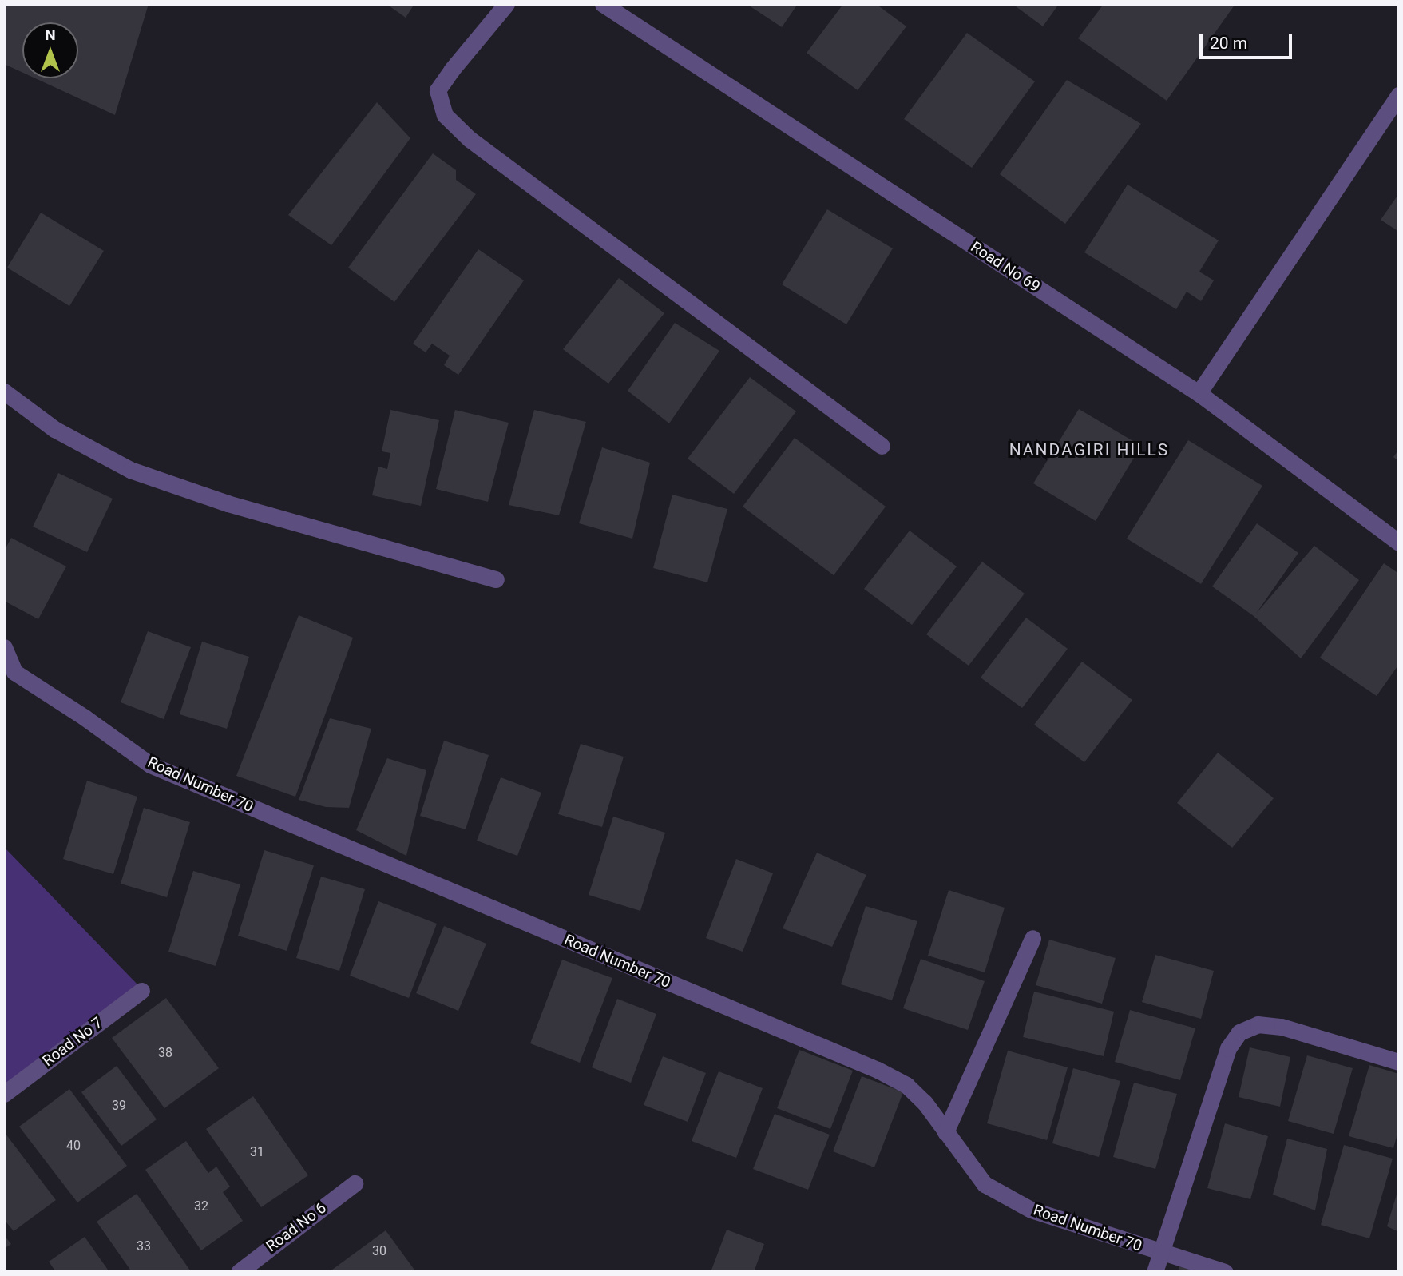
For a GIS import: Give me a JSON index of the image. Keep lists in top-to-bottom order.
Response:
{
  "streets": {
    "street": [
      "Road No 69",
      "Road Number 70",
      "Road No 7",
      "Road No 6"
    ]
  },
  "districts": ["NANDAGIRI HILLS"],
  "house_numbers": [
    "38",
    "39",
    "40",
    "31",
    "32",
    "33",
    "30"
  ],
  "scale_bar": "20 m",
  "north": "top"
}
